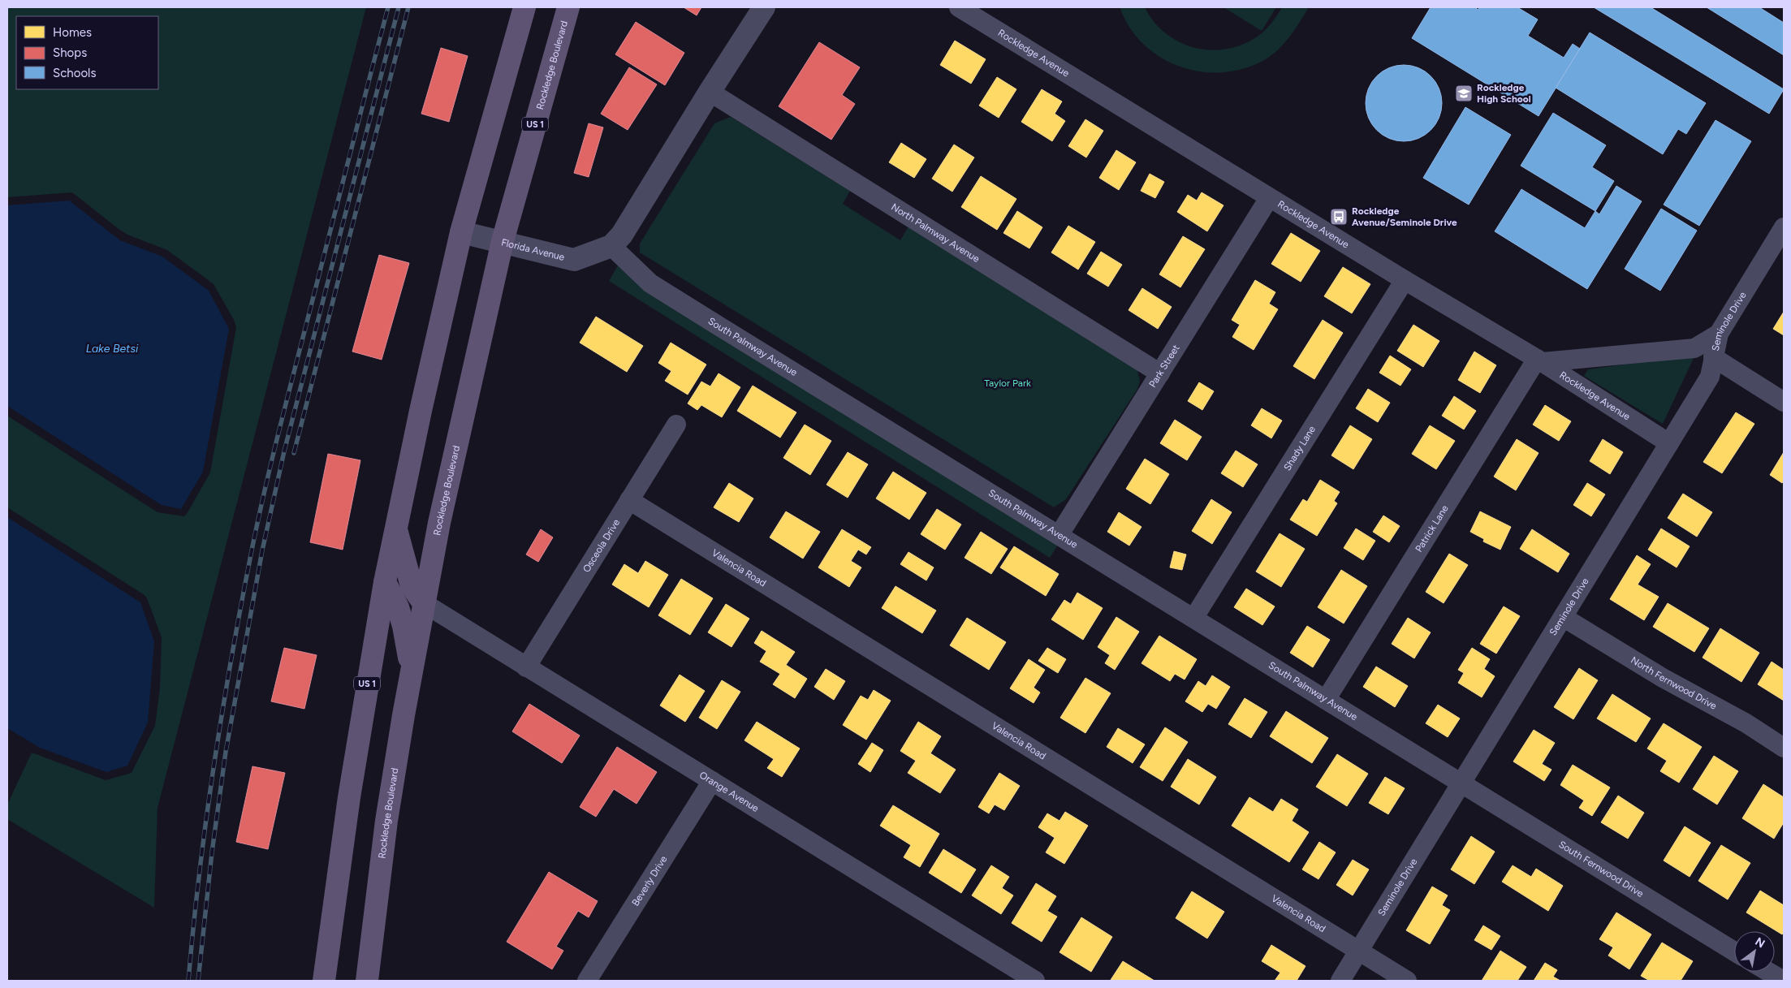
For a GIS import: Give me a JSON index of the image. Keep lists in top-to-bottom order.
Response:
{
  "streets": {
    "main road": ["Rockledge Boulevard", "US 1"],
    "street": [
      "Rockledge Avenue",
      "North Palmway Avenue",
      "Florida Avenue",
      "Seminole Drive",
      "South Palmway Avenue",
      "Park Street",
      "Shady Lane",
      "Patrick Lane",
      "Osceola Drive",
      "Valencia Road",
      "North Fernwood Drive",
      "Orange Avenue",
      "South Fernwood Drive",
      "Beverly Drive"
    ]
  },
  "crossings": [
    ["Rockledge Avenue", "Seminole Drive"],
    ["Rockledge Avenue", "Park Street"],
    ["Rockledge Avenue", "Shady Lane"],
    ["Rockledge Avenue", "Patrick Lane"],
    ["Rockledge Boulevard", "Florida Avenue"],
    ["Rockledge Boulevard", "Orange Avenue"],
    ["US 1", "Florida Avenue"],
    ["North Palmway Avenue", "Park Street"],
    ["Florida Avenue", "South Palmway Avenue"],
    ["Seminole Drive", "South Palmway Avenue"],
    ["Seminole Drive", "Valencia Road"],
    ["Seminole Drive", "North Fernwood Drive"],
    ["Seminole Drive", "South Fernwood Drive"],
    ["South Palmway Avenue", "Park Street"],
    ["South Palmway Avenue", "Shady Lane"],
    ["South Palmway Avenue", "Patrick Lane"],
    ["South Palmway Avenue", "South Fernwood Drive"],
    ["Osceola Drive", "Valencia Road"],
    ["Osceola Drive", "Orange Avenue"],
    ["Orange Avenue", "Beverly Drive"]
  ],
  "water": ["Lake Betsi"],
  "parks": ["Taylor Park"],
  "places": {
    "school or university": ["Rockledge High School"],
    "bus stop": ["Rockledge Avenue/Seminole Drive"]
  },
  "legend": ["Homes", "Shops", "Schools"],
  "north": "top right"
}
